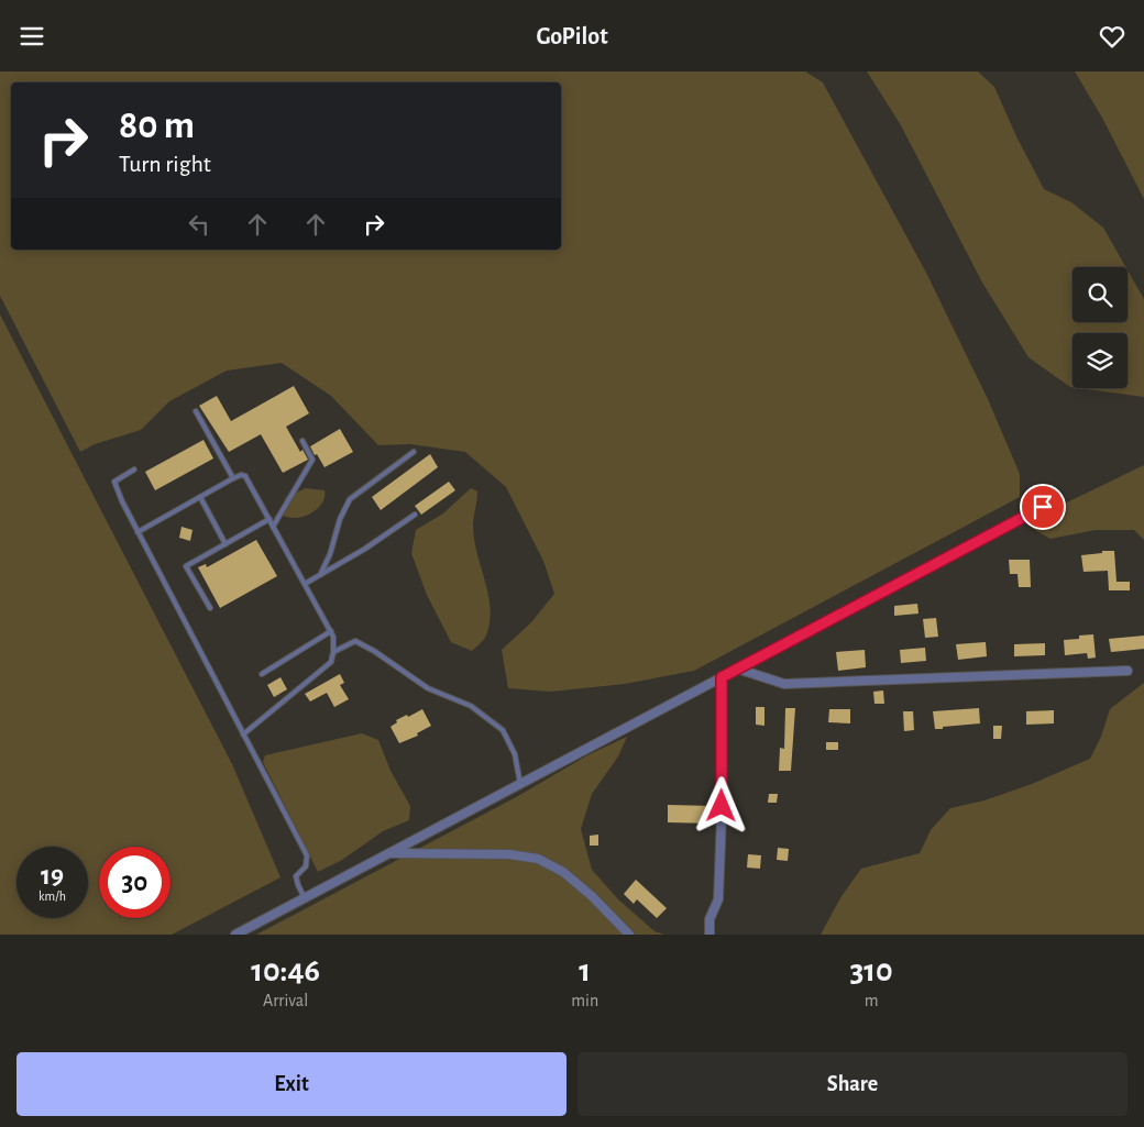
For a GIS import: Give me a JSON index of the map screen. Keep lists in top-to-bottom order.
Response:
{
  "page": {
    "header": "GoPilot",
    "turn": ["80 m", "Turn right"],
    "speed": "19 km/h",
    "limit": "30",
    "eta": [
      "10:46",
      "Arrival",
      "1",
      "min",
      "310",
      "m"
    ],
    "buttons": ["Exit", "Share"]
  }
}
